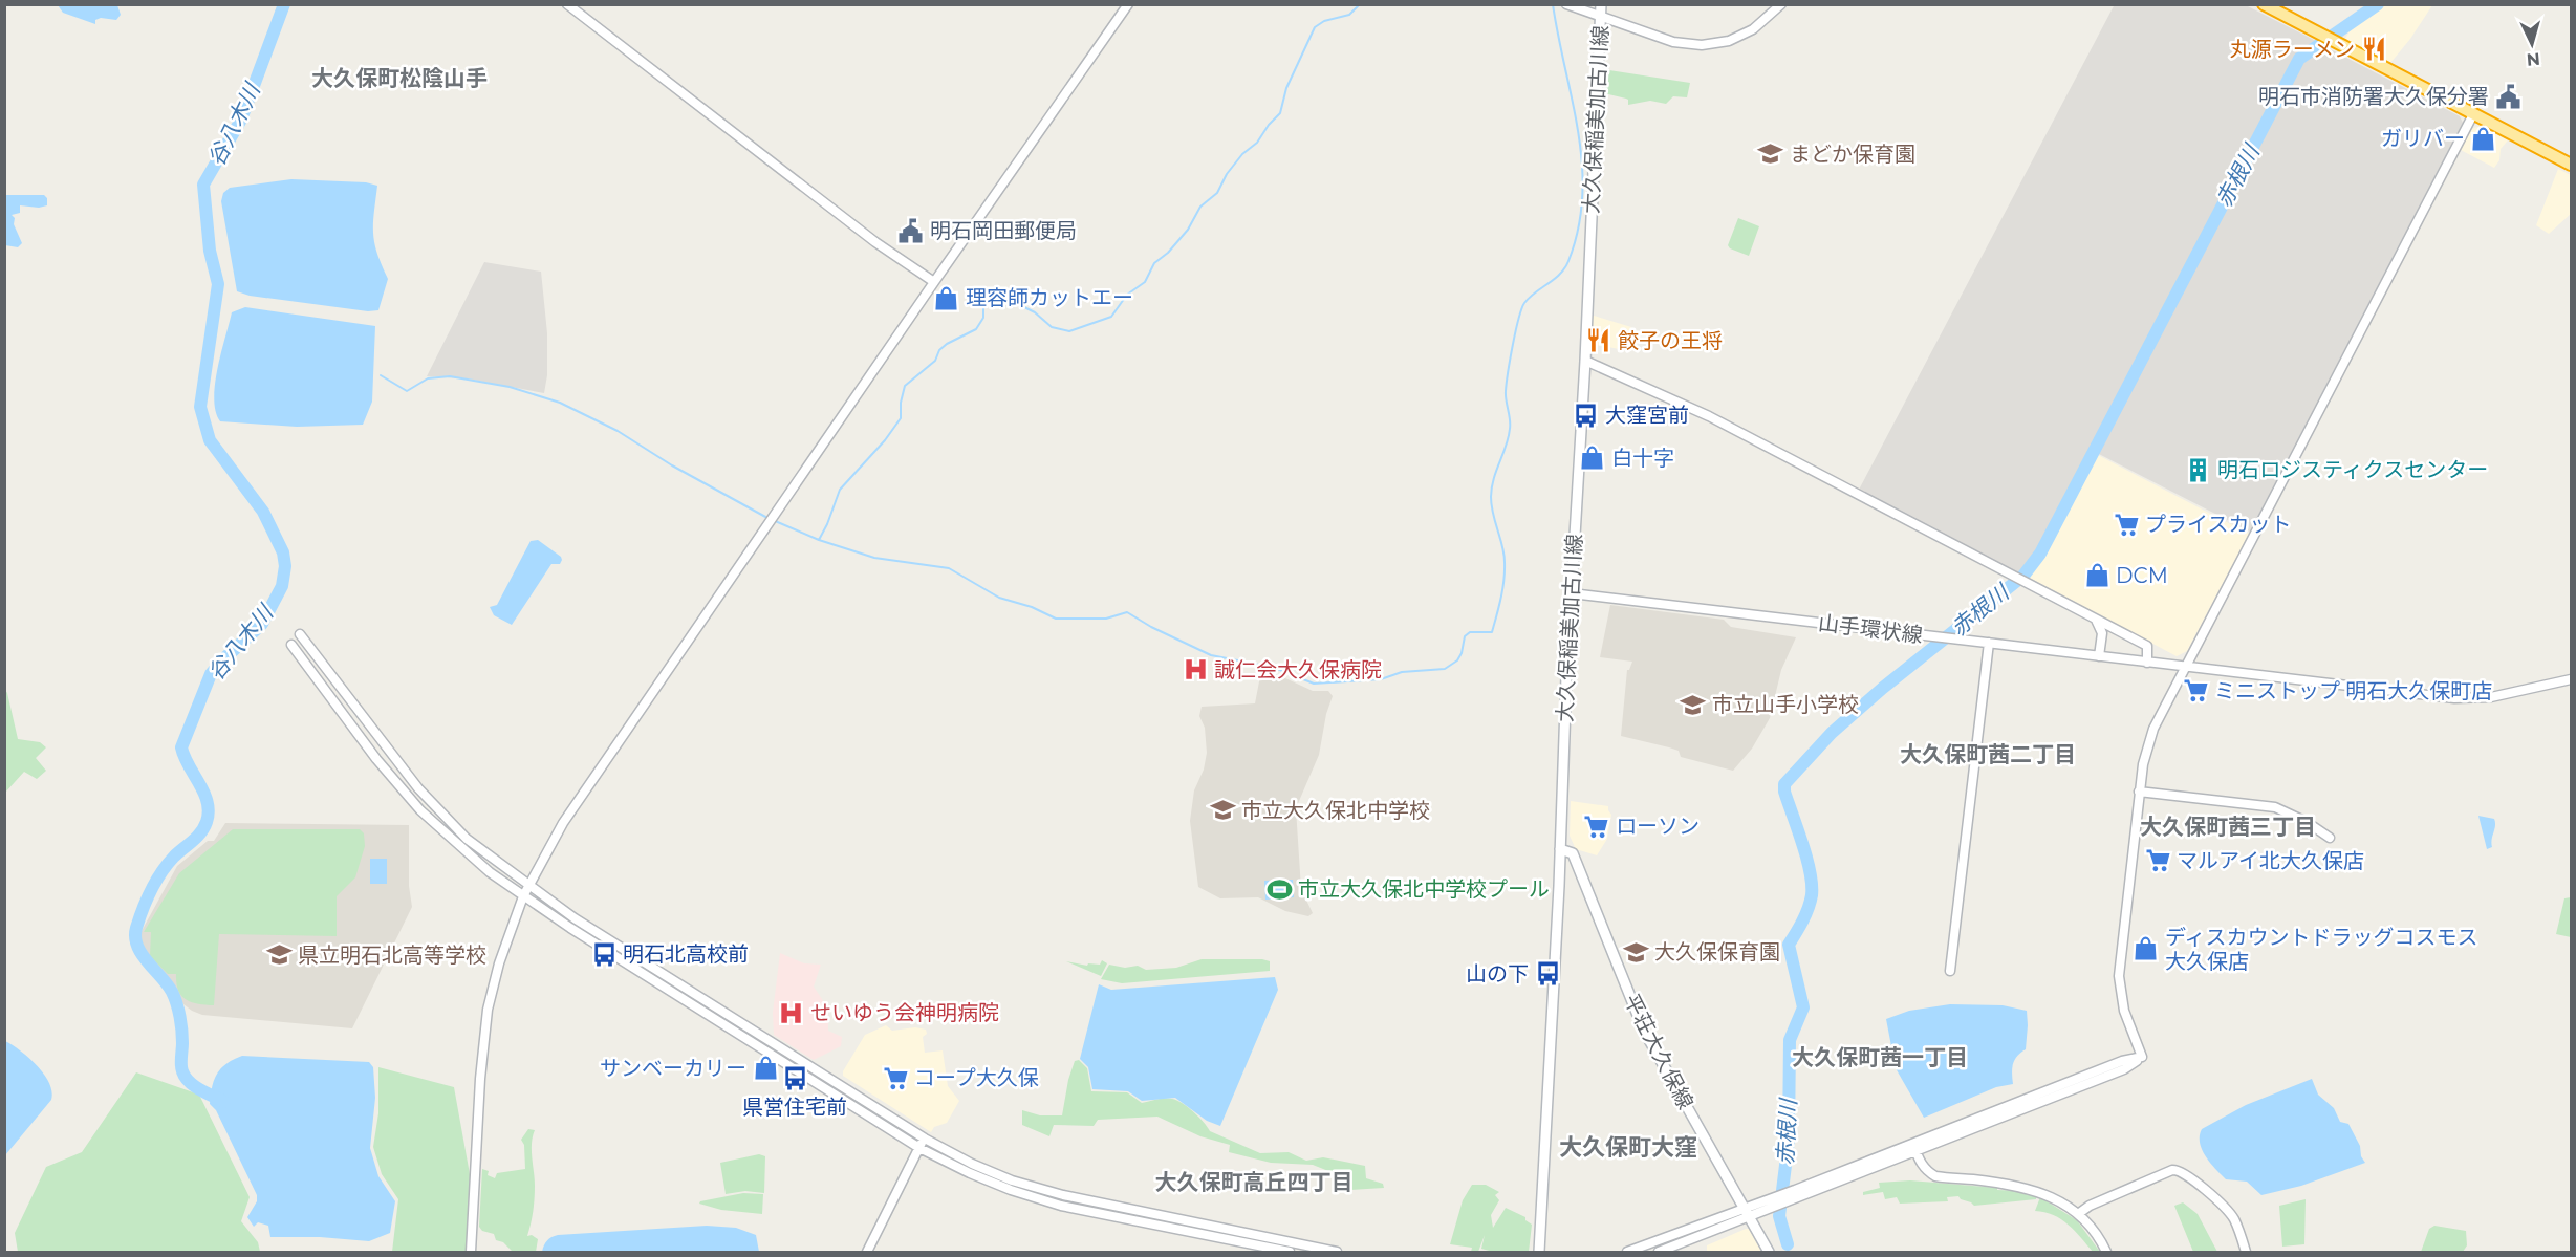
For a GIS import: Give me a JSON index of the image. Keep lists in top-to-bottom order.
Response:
{
  "streets": {
    "main road": ["大久保稲美加古川線", "平荘大久保線"],
    "street": ["山手環状線"]
  },
  "crossings": [
    ["大久保稲美加古川線", "山手環状線"],
    ["大久保稲美加古川線", "平荘大久保線"]
  ],
  "districts": [
    "大久保町松陰山手",
    "大久保町茜二丁目",
    "大久保町茜三丁目",
    "大久保町茜一丁目",
    "大久保町大窪",
    "大久保町高丘四丁目"
  ],
  "water": ["谷八木川", "赤根川"],
  "places": {
    "restaurant": ["丸源ラーメン", "餃子の王将"],
    "public building": ["明石市消防署大久保分署", "明石岡田郵便局"],
    "shop": [
      "ガリバー",
      "理容師カットエー",
      "白十字",
      "DCM",
      "ディスカウントドラッグコスモス 大久保店",
      "サンベーカリー"
    ],
    "school or university": [
      "まどか保育園",
      "市立山手小学校",
      "市立大久保北中学校",
      "大久保保育園",
      "県立明石北高等学校"
    ],
    "bus stop": [
      "大窪宮前",
      "明石北高校前",
      "山の下",
      "県営住宅前"
    ],
    "building": ["明石ロジスティクスセンター"],
    "supermarket": [
      "プライスカット",
      "ミニストップ 明石大久保町店",
      "ローソン",
      "マルアイ北大久保店",
      "コープ大久保"
    ],
    "hospital": ["誠仁会大久保病院", "せいゆう会神明病院"],
    "sports": ["市立大久保北中学校プール"]
  },
  "north": "bottom"
}
